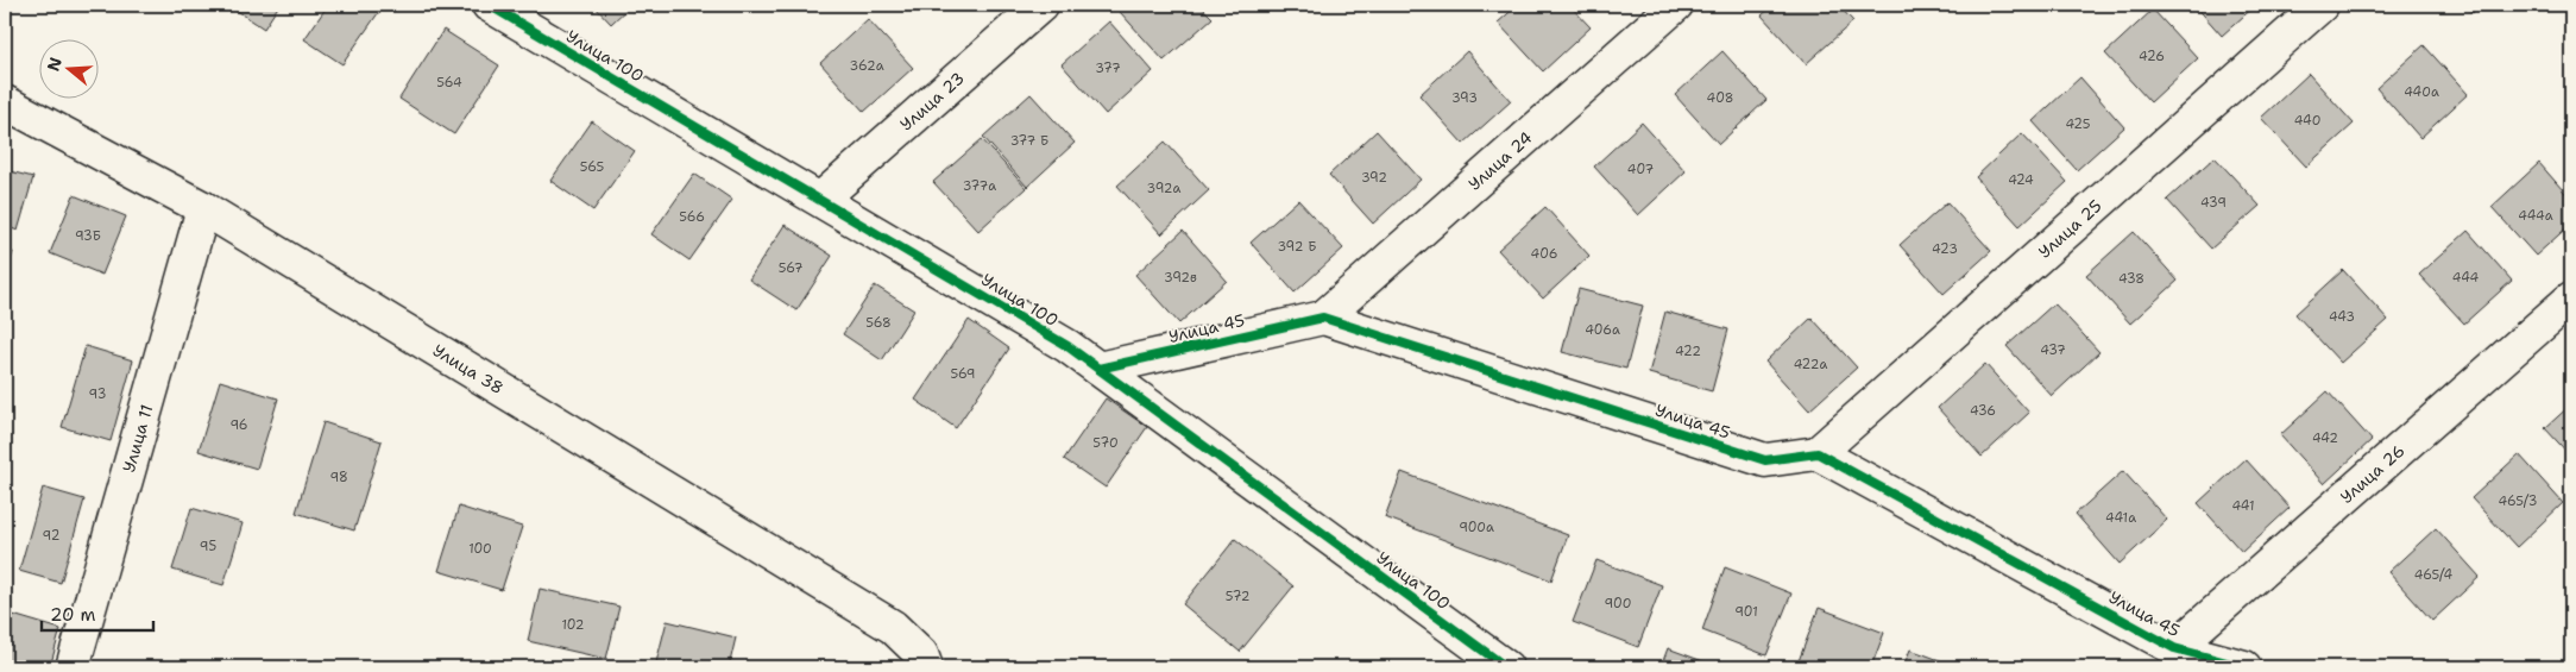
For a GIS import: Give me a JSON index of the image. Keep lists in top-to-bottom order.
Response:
{
  "streets": {
    "street": [
      "Улица 100",
      "Улица 23",
      "Улица 24",
      "Улица 25",
      "Улица 45",
      "Улица 38",
      "Улица 11",
      "Улица 26"
    ]
  },
  "crossings": [
    ["Улица 100", "Улица 23"],
    ["Улица 100", "Улица 45"],
    ["Улица 24", "Улица 45"],
    ["Улица 25", "Улица 45"],
    ["Улица 45", "Улица 26"],
    ["Улица 38", "Улица 11"]
  ],
  "house_numbers": [
    "426",
    "362а",
    "377",
    "564",
    "440а",
    "393",
    "408",
    "440",
    "425",
    "377 Б",
    "565",
    "407",
    "392",
    "424",
    "377а",
    "392а",
    "439",
    "444а",
    "566",
    "93Б",
    "392 Б",
    "423",
    "406",
    "567",
    "392в",
    "444",
    "438",
    "443",
    "568",
    "406а",
    "437",
    "422",
    "422а",
    "569",
    "93",
    "436",
    "96",
    "442",
    "570",
    "98",
    "465/3",
    "441",
    "441а",
    "900а",
    "92",
    "95",
    "100",
    "465/4",
    "572",
    "900",
    "901",
    "102"
  ],
  "scale_bar": "20 m",
  "north": "left"
}
